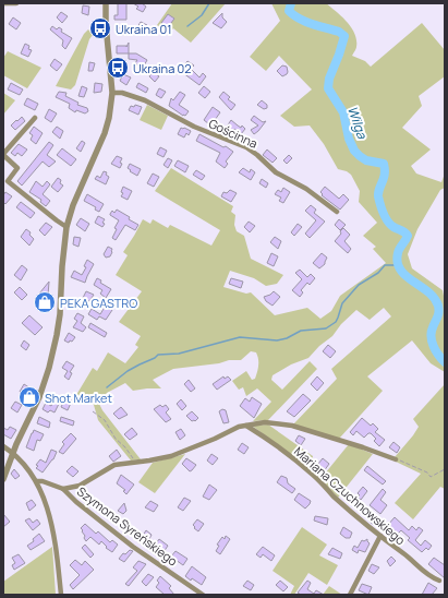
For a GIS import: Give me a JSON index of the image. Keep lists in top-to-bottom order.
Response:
{
  "streets": {
    "street": ["Gościnna", "Mariana Czuchnowskiego", "Szymona Syreńskiego"]
  },
  "water": ["Wilga"],
  "places": {
    "bus stop": ["Ukraina 01", "Ukraina 02"],
    "shop": ["PEKA GASTRO", "Shot Market"]
  }
}
